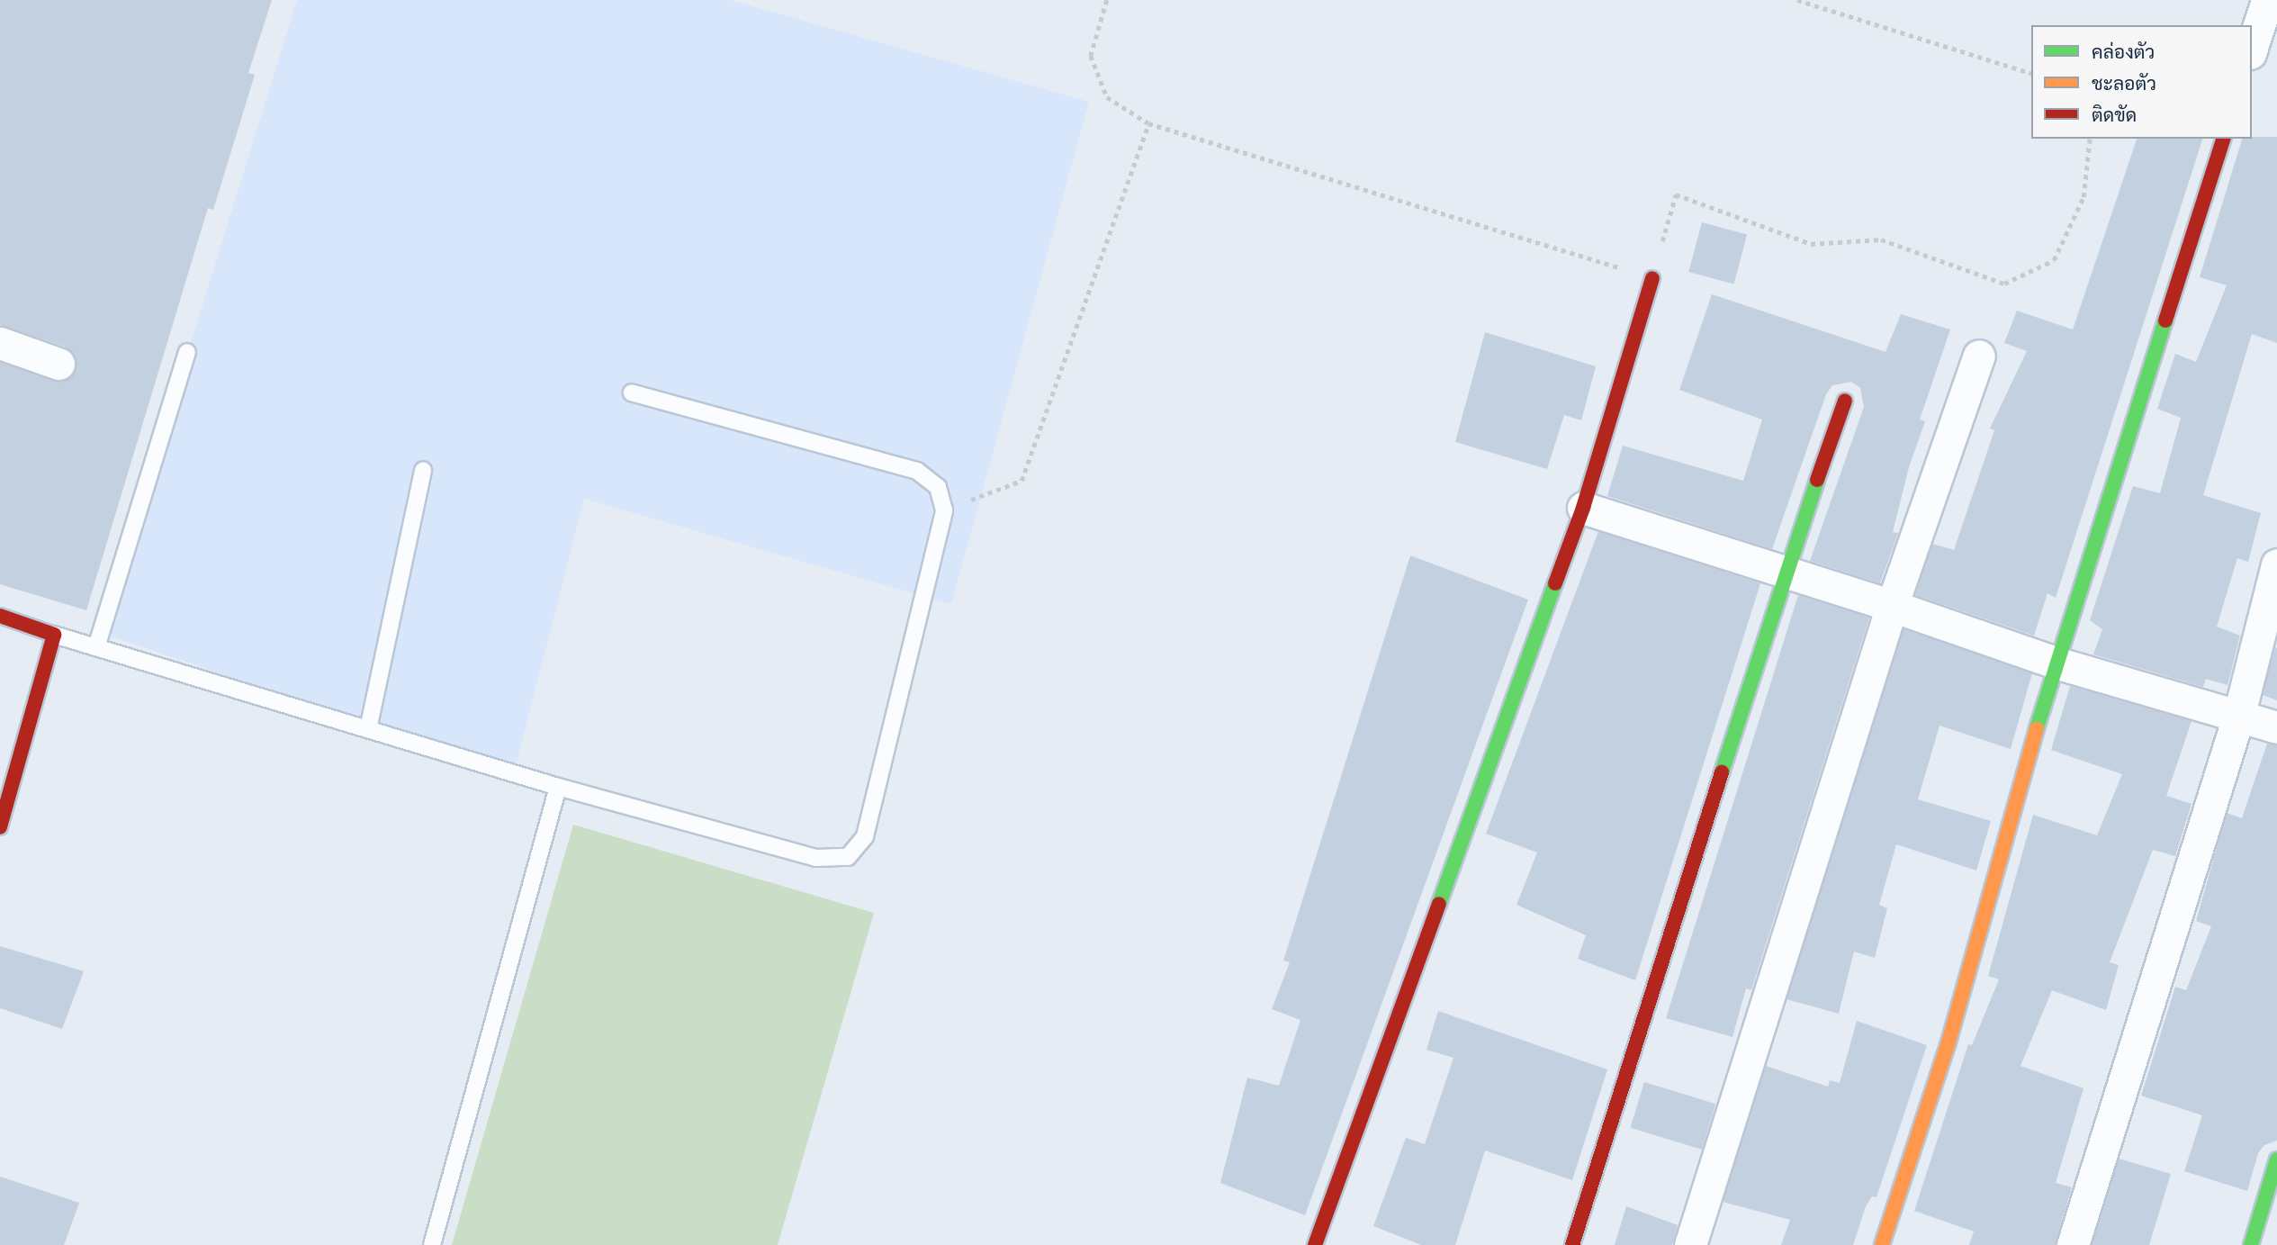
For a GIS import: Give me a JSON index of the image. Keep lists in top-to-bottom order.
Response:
{
  "legend": ["คล่องตัว", "ชะลอตัว", "ติดขัด"]
}
